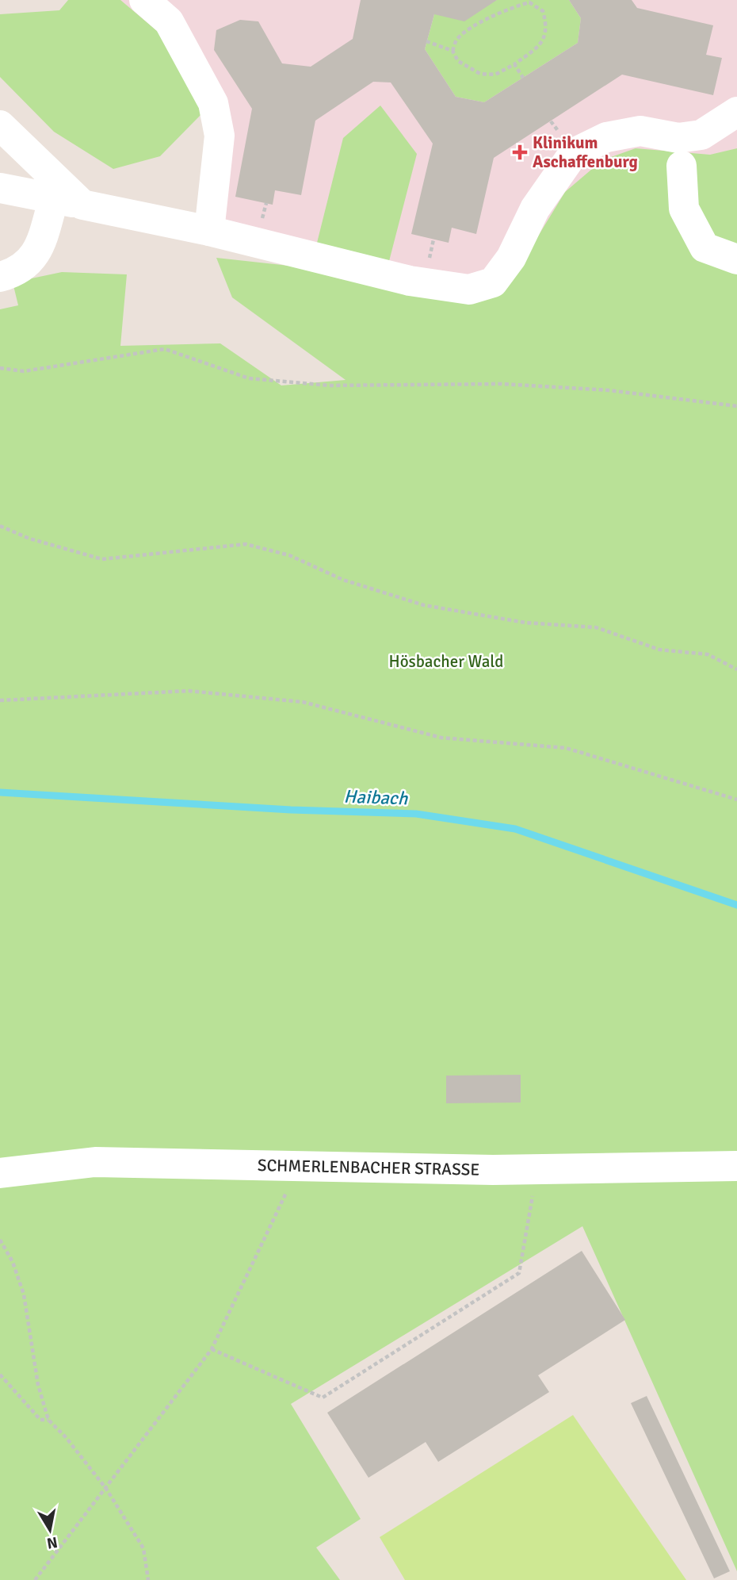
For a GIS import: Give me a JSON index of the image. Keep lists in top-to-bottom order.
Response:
{
  "streets": {
    "street": ["SCHMERLENBACHER STRASSE"]
  },
  "water": ["Haibach"],
  "parks": ["Hösbacher Wald"],
  "places": {
    "health": ["Klinikum Aschaffenburg"]
  },
  "north": "bottom"
}
